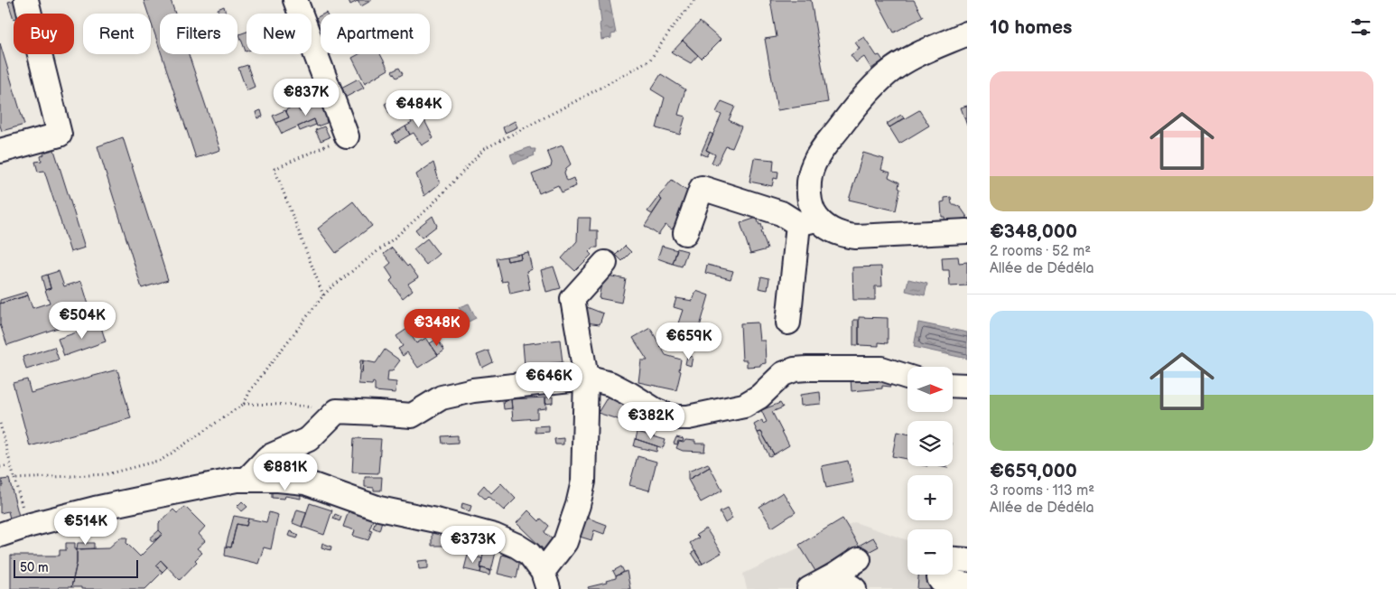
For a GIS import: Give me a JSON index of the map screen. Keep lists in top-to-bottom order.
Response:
{
  "scale_bar": "50 m",
  "north": "right",
  "page": {
    "heading": "10 homes",
    "chip": [
      "Buy",
      "Rent",
      "Filters",
      "New",
      "Apartment"
    ],
    "list": [
      {
        "name": "€348,000",
        "note": "2 rooms · 52 m² · Allée de Dédéla"
      },
      {
        "name": "€659,000",
        "note": "3 rooms · 113 m² · Allée de Dédéla"
      }
    ],
    "price": [
      "€837K",
      "€484K",
      "€504K",
      "€348K",
      "€659K",
      "€646K",
      "€382K",
      "€881K",
      "€514K",
      "€373K"
    ],
    "map_buttons": ["+", "−"],
    "scale": "50 m"
  }
}
